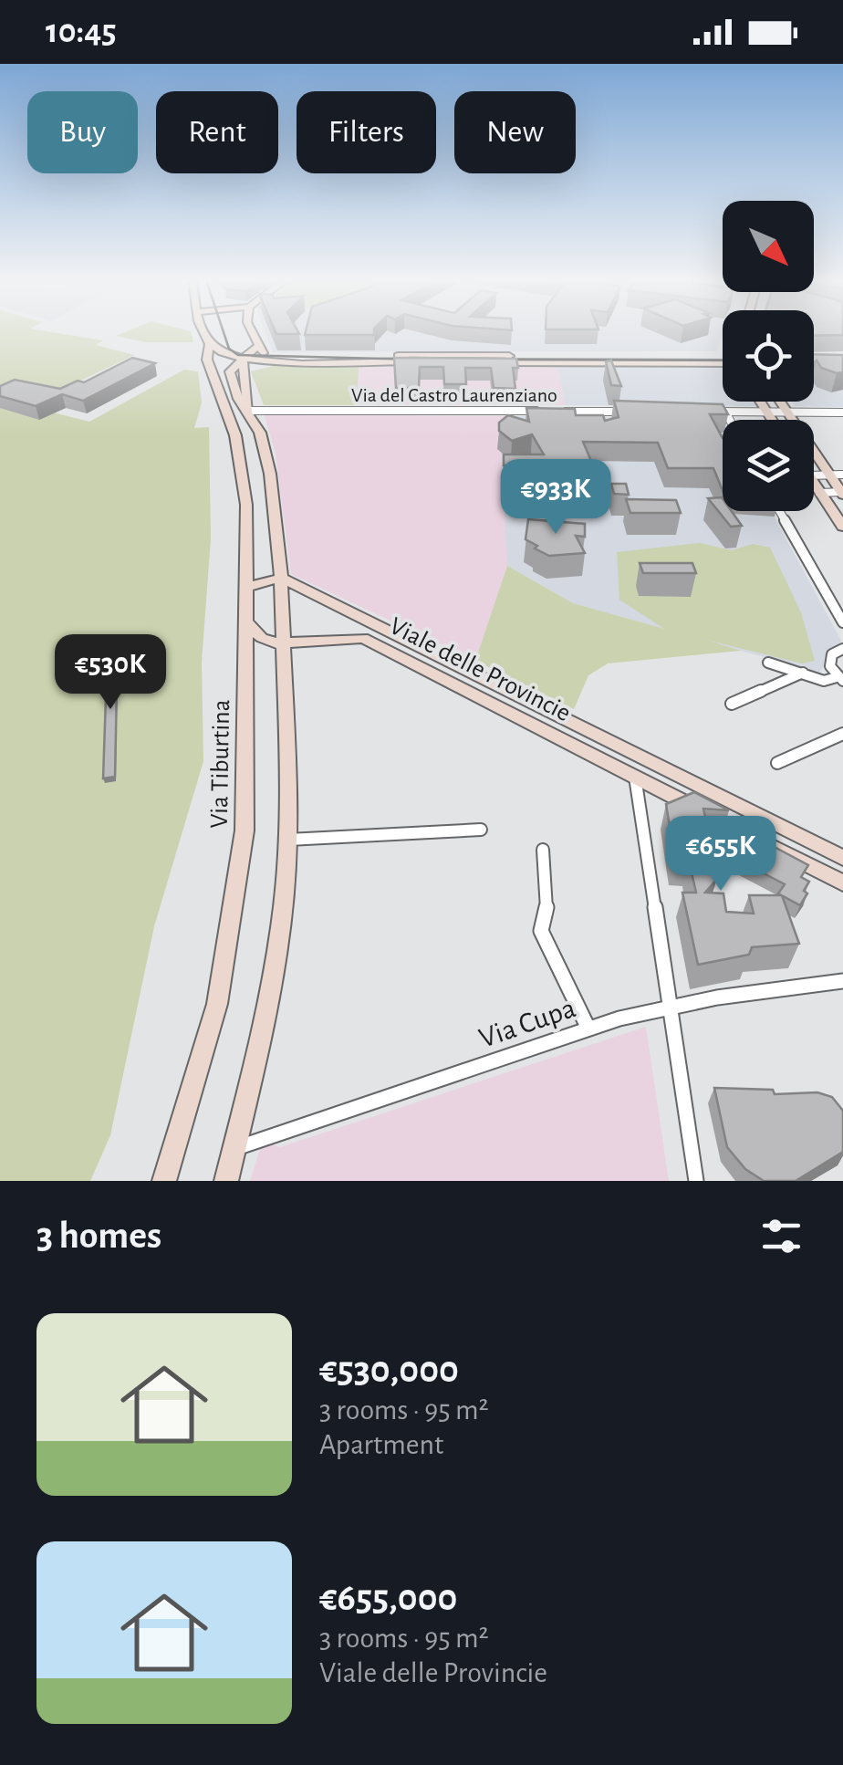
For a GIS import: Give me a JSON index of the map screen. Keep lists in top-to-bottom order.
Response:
{
  "streets": {
    "main road": ["Viale delle Provincie", "Via Tiburtina"],
    "street": ["Via del Castro Laurenziano", "Via Cupa"]
  },
  "north": "bottom right",
  "page": {
    "status": "10:45",
    "chip": [
      "Buy",
      "Rent",
      "Filters",
      "New"
    ],
    "price": ["€933K", "€530K", "€655K"],
    "heading": "3 homes",
    "list": [
      {
        "name": "€530,000",
        "note": "3 rooms · 95 m² · Apartment"
      },
      {
        "name": "€655,000",
        "note": "3 rooms · 95 m² · Viale delle Provincie"
      }
    ]
  }
}
